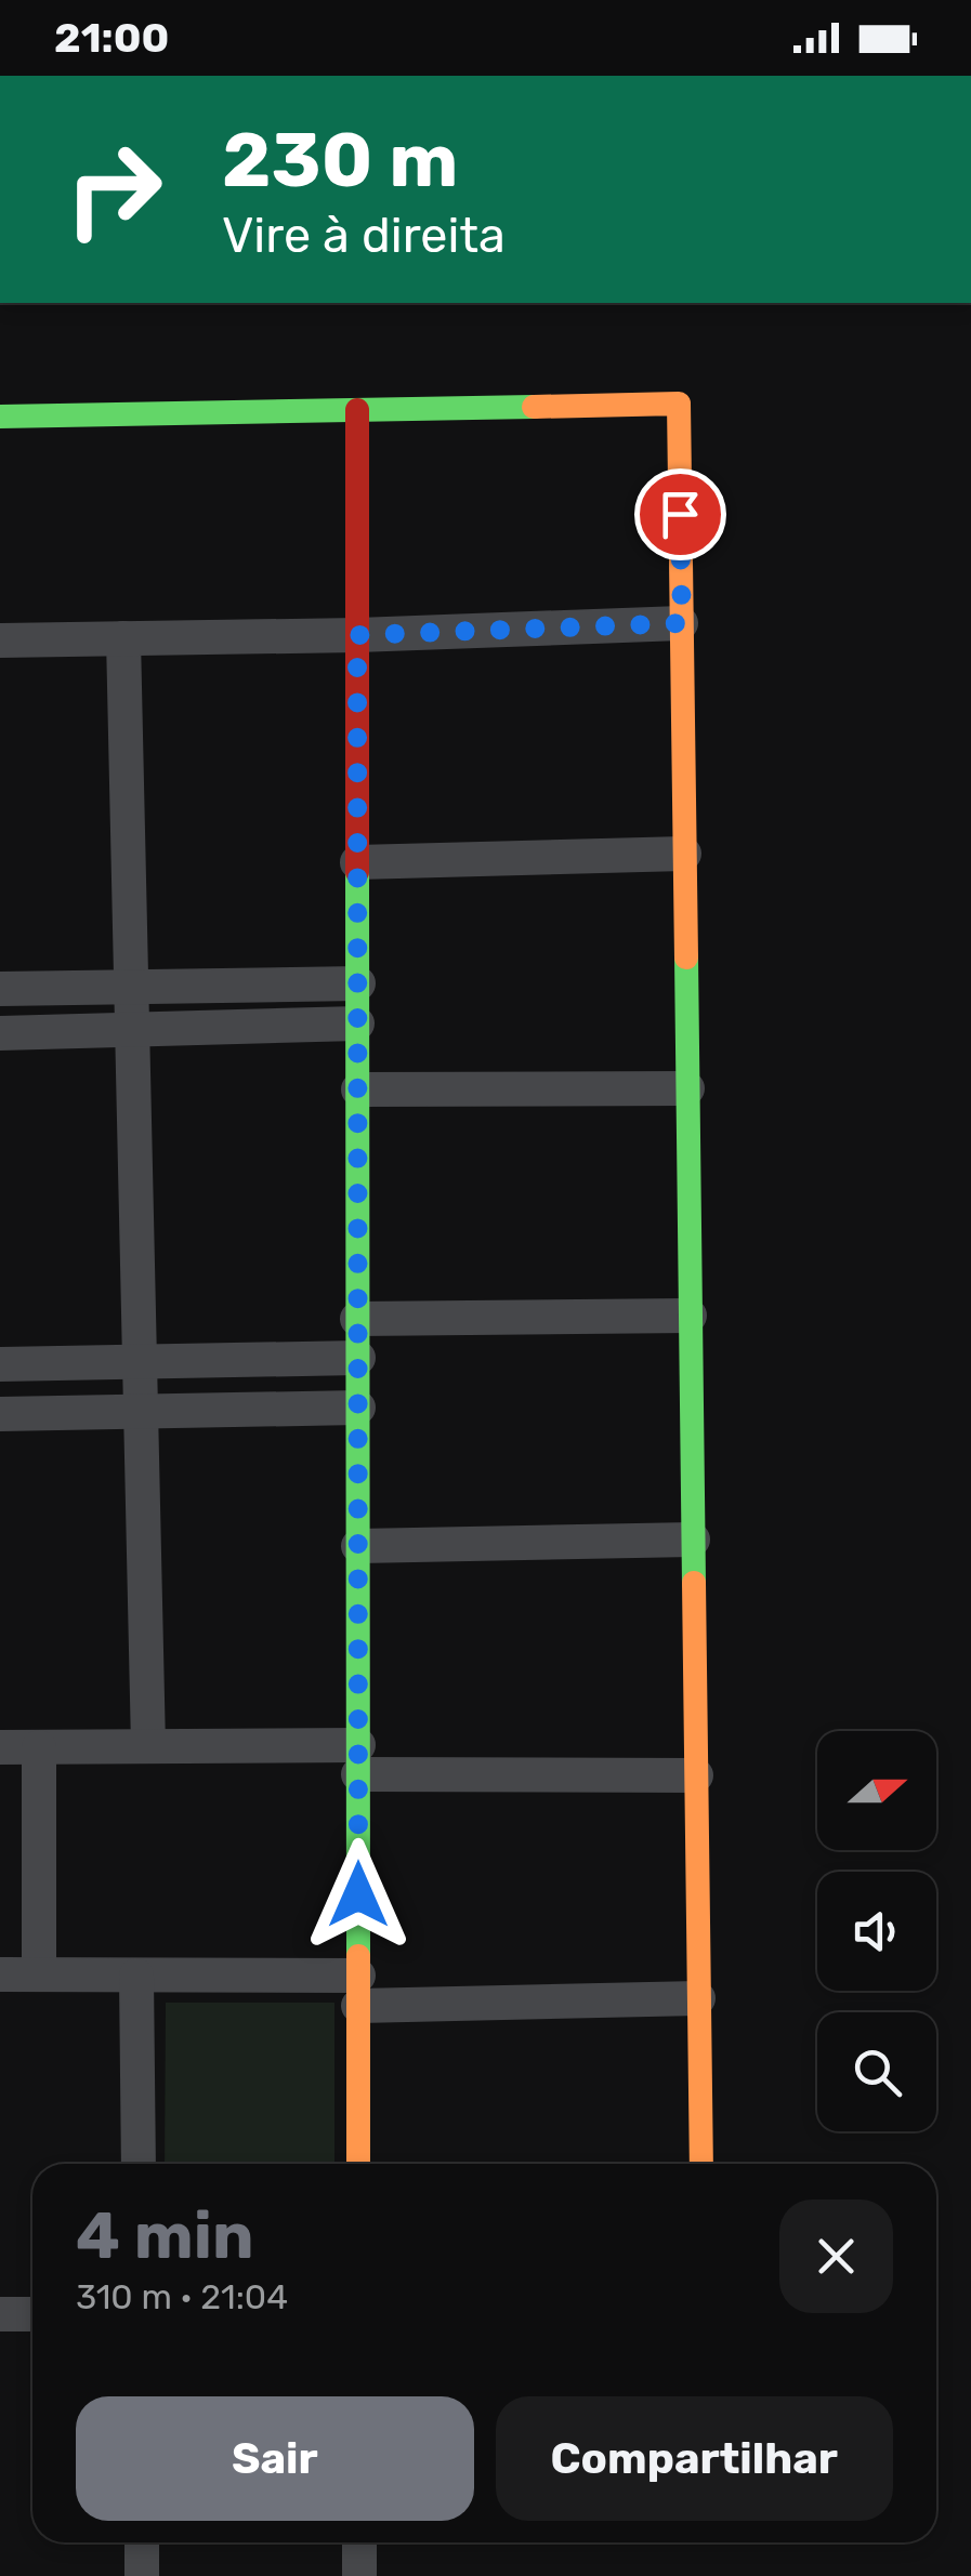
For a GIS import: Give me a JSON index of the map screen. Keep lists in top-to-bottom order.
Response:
{
  "north": "right",
  "page": {
    "status": "21:00",
    "turn": ["230 m", "Vire à direita"],
    "heading": ["4 min", "310 m · 21:04"],
    "buttons": ["Sair", "Compartilhar"]
  }
}
